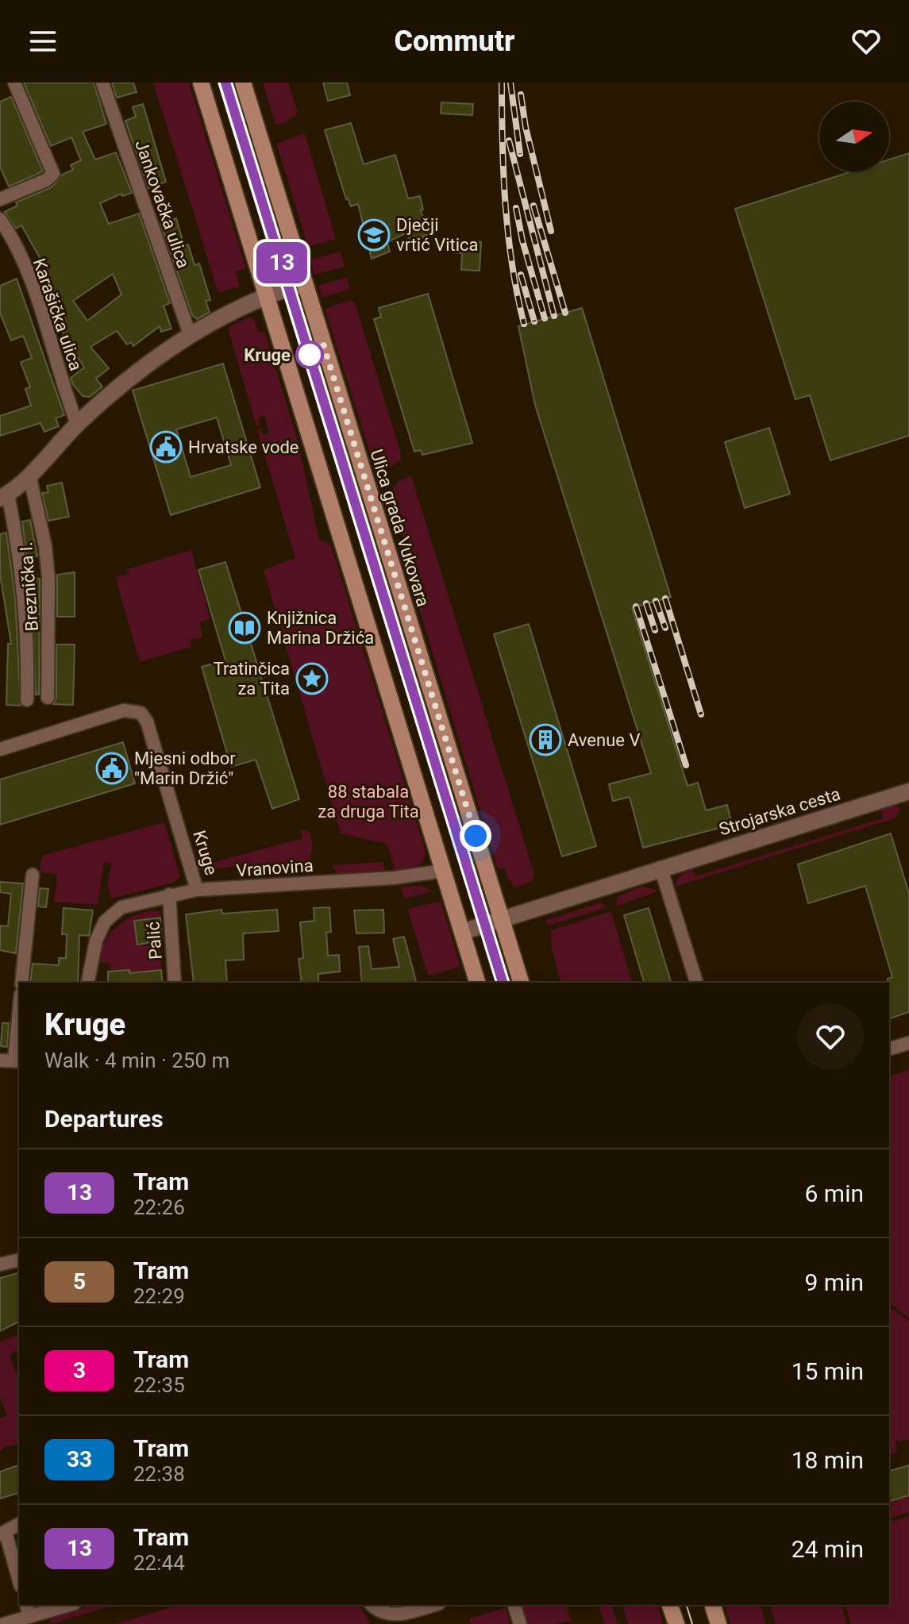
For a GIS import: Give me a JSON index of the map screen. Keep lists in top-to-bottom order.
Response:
{
  "streets": {
    "main road": ["Ulica grada Vukovara"],
    "street": [
      "Jankovačka ulica",
      "Karašička ulica",
      "Breznička I.",
      "Strojarska cesta",
      "Kruge",
      "Vranovina",
      "Palić"
    ]
  },
  "crossings": [
    ["Ulica grada Vukovara", "Strojarska cesta"],
    ["Kruge", "Vranovina"],
    ["Vranovina", "Palić"]
  ],
  "parks": ["88 stabala za druga Tita"],
  "places": {
    "school or university": ["Dječji vrtić Vitica"],
    "other": ["Kruge"],
    "public building": ["Hrvatske vode", "Mjesni odbor \"Marin Držić\""],
    "library": ["Knjižnica Marina Držića"],
    "place": ["Tratinčica za Tita"],
    "building": ["Avenue V"]
  },
  "lines": ["tram line 13"],
  "north": "right",
  "page": {
    "header": "Commutr",
    "on_map": "13",
    "heading": [
      ["Kruge", "Walk · 4 min · 250 m"],
      "Departures"
    ],
    "list": [
      {
        "mark": "13",
        "name": "Tram",
        "note": "22:26",
        "value": "6 min"
      },
      {
        "mark": "5",
        "name": "Tram",
        "note": "22:29",
        "value": "9 min"
      },
      {
        "mark": "3",
        "name": "Tram",
        "note": "22:35",
        "value": "15 min"
      },
      {
        "mark": "33",
        "name": "Tram",
        "note": "22:38",
        "value": "18 min"
      },
      {
        "mark": "13",
        "name": "Tram",
        "note": "22:44",
        "value": "24 min"
      }
    ]
  }
}
